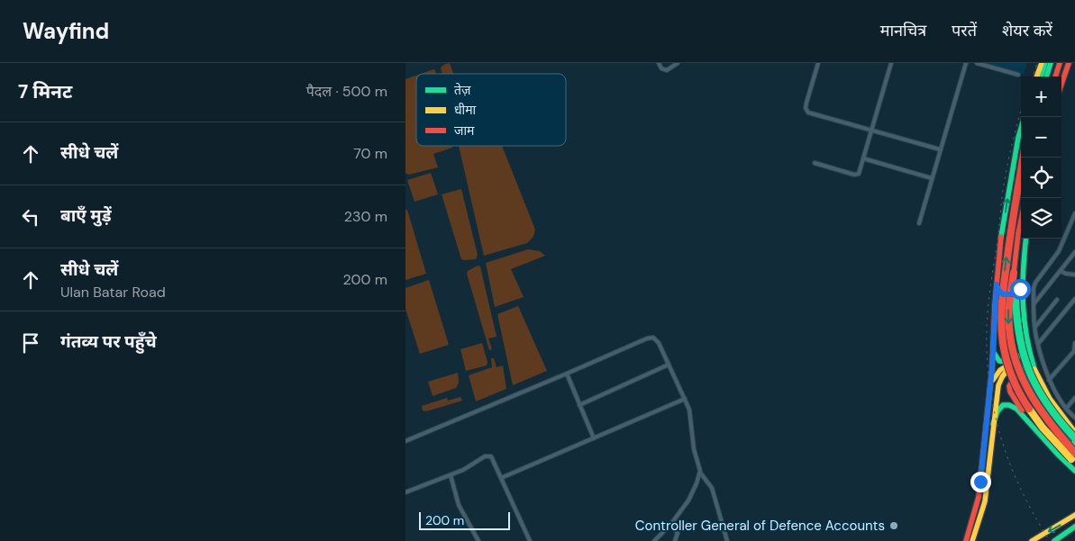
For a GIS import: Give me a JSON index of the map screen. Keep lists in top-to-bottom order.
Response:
{
  "places": ["Controller General of Defence Accounts"],
  "legend": ["तेज़", "धीमा", "जाम"],
  "scale_bar": "200 m",
  "page": {
    "header": "Wayfind",
    "nav": ["मानचित्र", "परतें", "शेयर करें"],
    "heading": ["7 मिनट", "पैदल · 500 m"],
    "map_buttons": ["+", "−"],
    "list": [
      ["सीधे चलें", "70 m"],
      ["बाएँ मुड़ें", "230 m"],
      ["सीधे चलें", "Ulan Batar Road", "200 m"],
      "गंतव्य पर पहुँचे"
    ],
    "scale": "200 m"
  }
}
